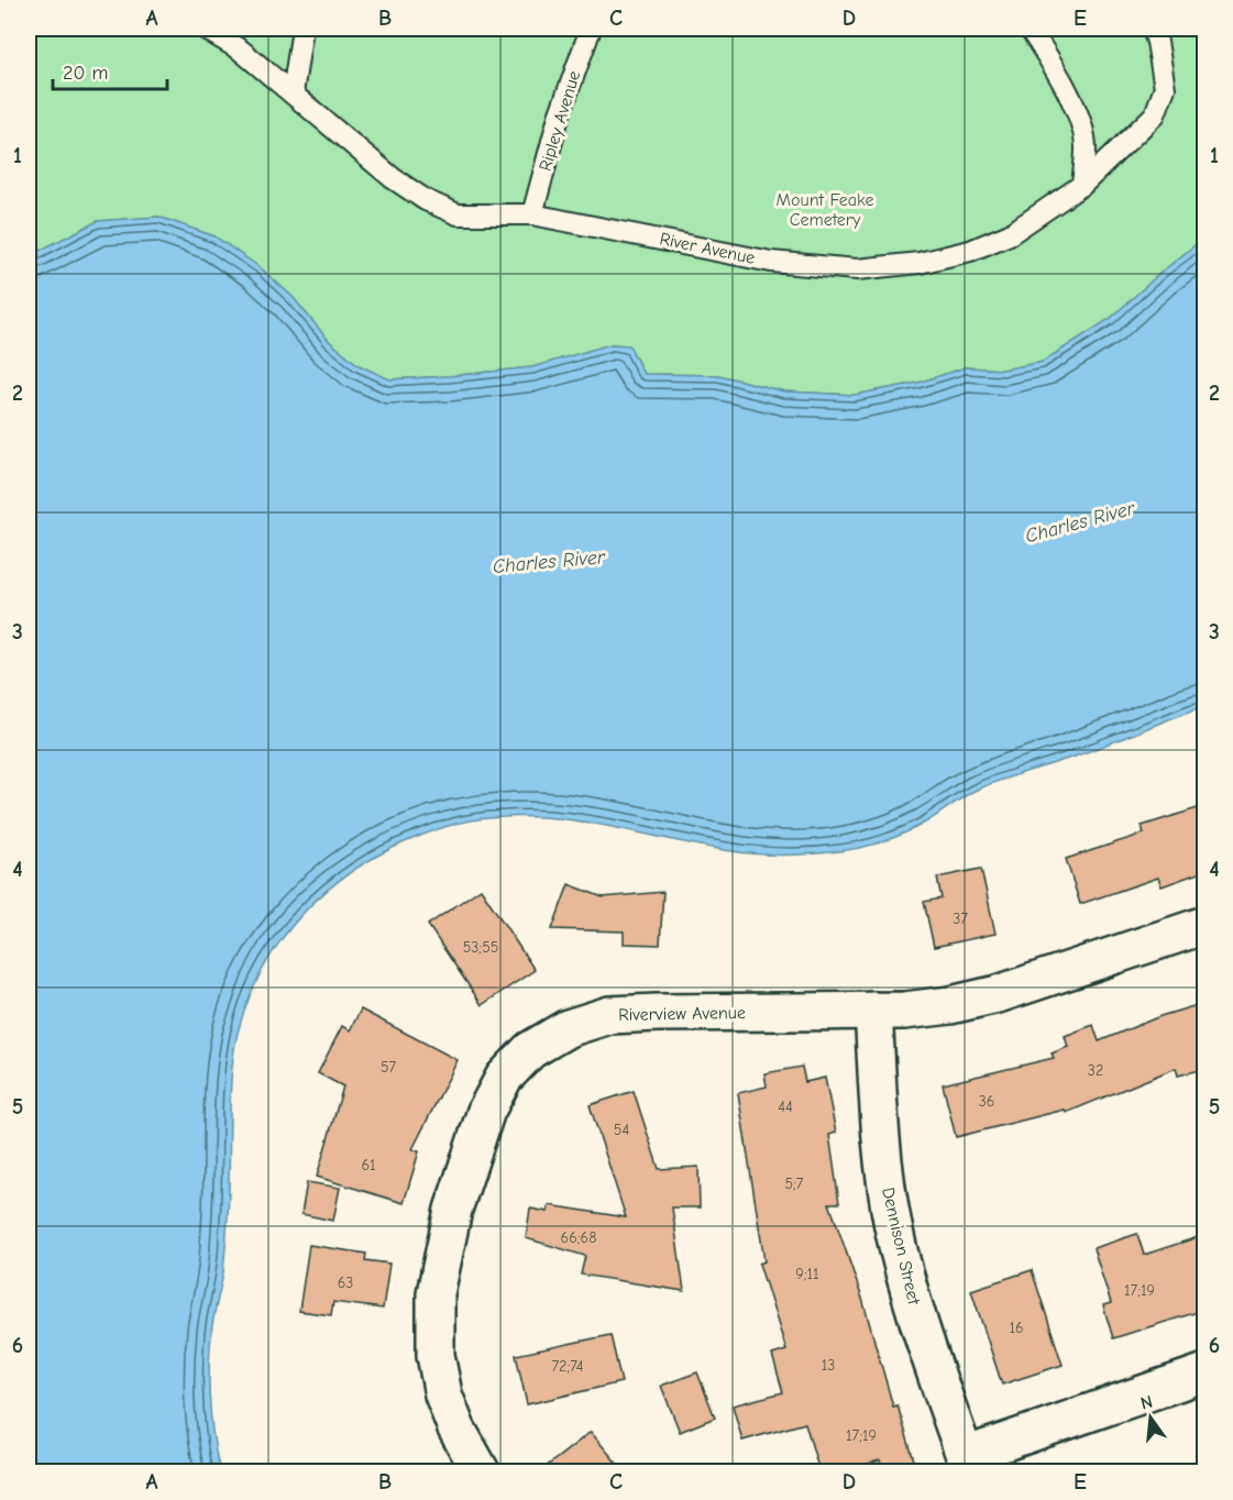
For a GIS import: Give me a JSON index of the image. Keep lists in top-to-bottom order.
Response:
{
  "streets": {
    "street": ["Riverview Avenue", "Dennison Street"],
    "lane": ["Ripley Avenue", "River Avenue"]
  },
  "crossings": [
    ["Ripley Avenue", "River Avenue"],
    ["Riverview Avenue", "Dennison Street"]
  ],
  "water": ["Charles River"],
  "parks": ["Mount Feake Cemetery"],
  "house_numbers": [
    "37",
    "53;55",
    "57",
    "32",
    "36",
    "44",
    "54",
    "61",
    "5;7",
    "66;68",
    "9;11",
    "63",
    "17;19",
    "16",
    "13",
    "72;74",
    "17;19"
  ],
  "scale_bar": "20 m",
  "north": "top",
  "grid": {
    "columns": [
      "A",
      "B",
      "C",
      "D",
      "E"
    ],
    "rows": [
      "1",
      "2",
      "3",
      "4",
      "5",
      "6"
    ]
  }
}
